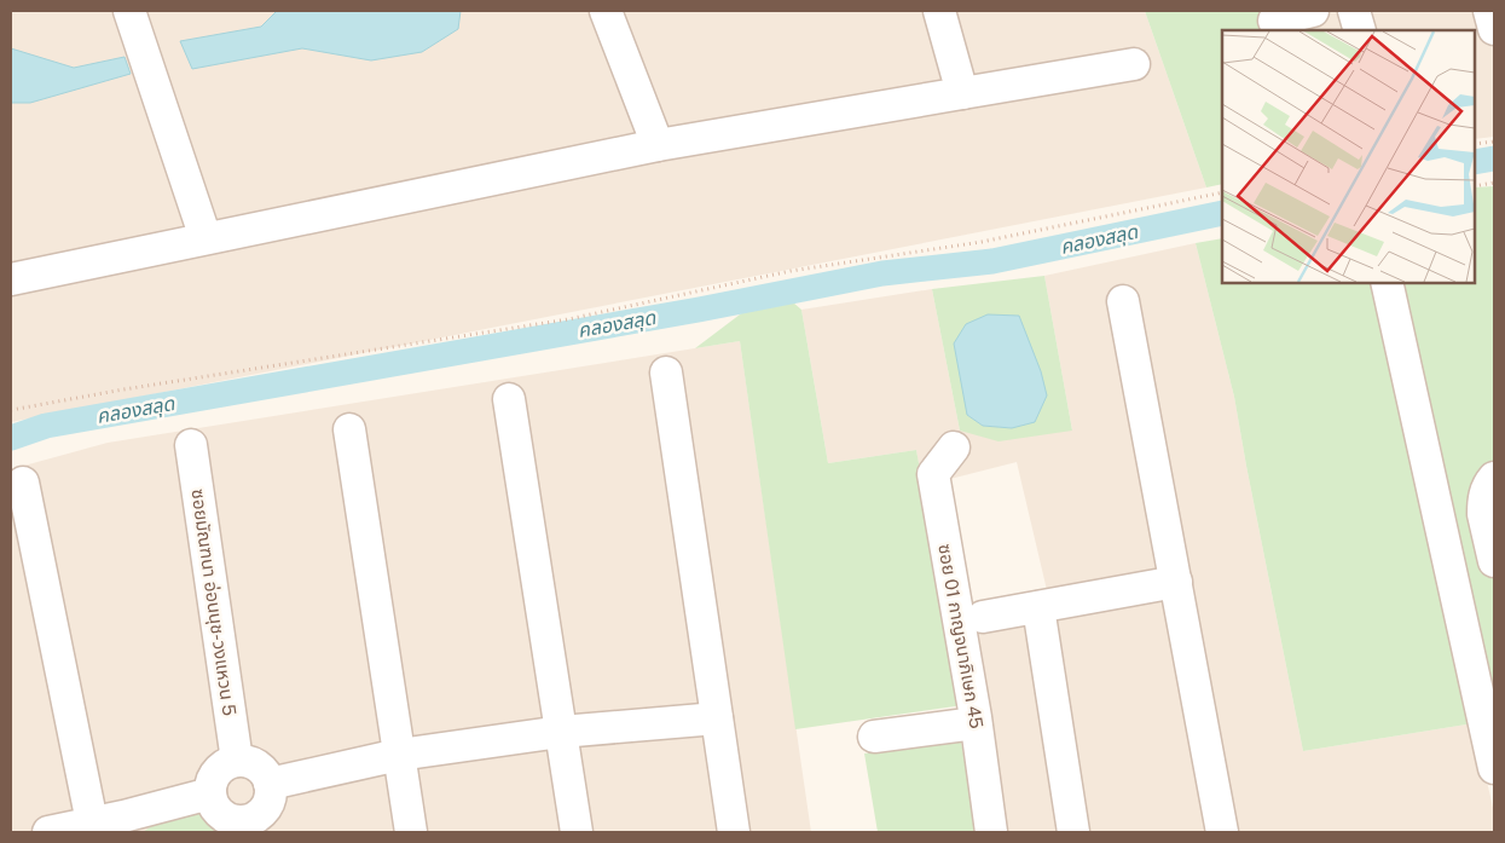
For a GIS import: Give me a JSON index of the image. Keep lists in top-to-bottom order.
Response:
{
  "streets": {
    "street": ["ซอยมัณฑนา อ่อนนุช-วงแหวน 5", "ซอย 01 กาญจนาภิเษก 45"]
  },
  "water": ["คลองสลุด"]
}
